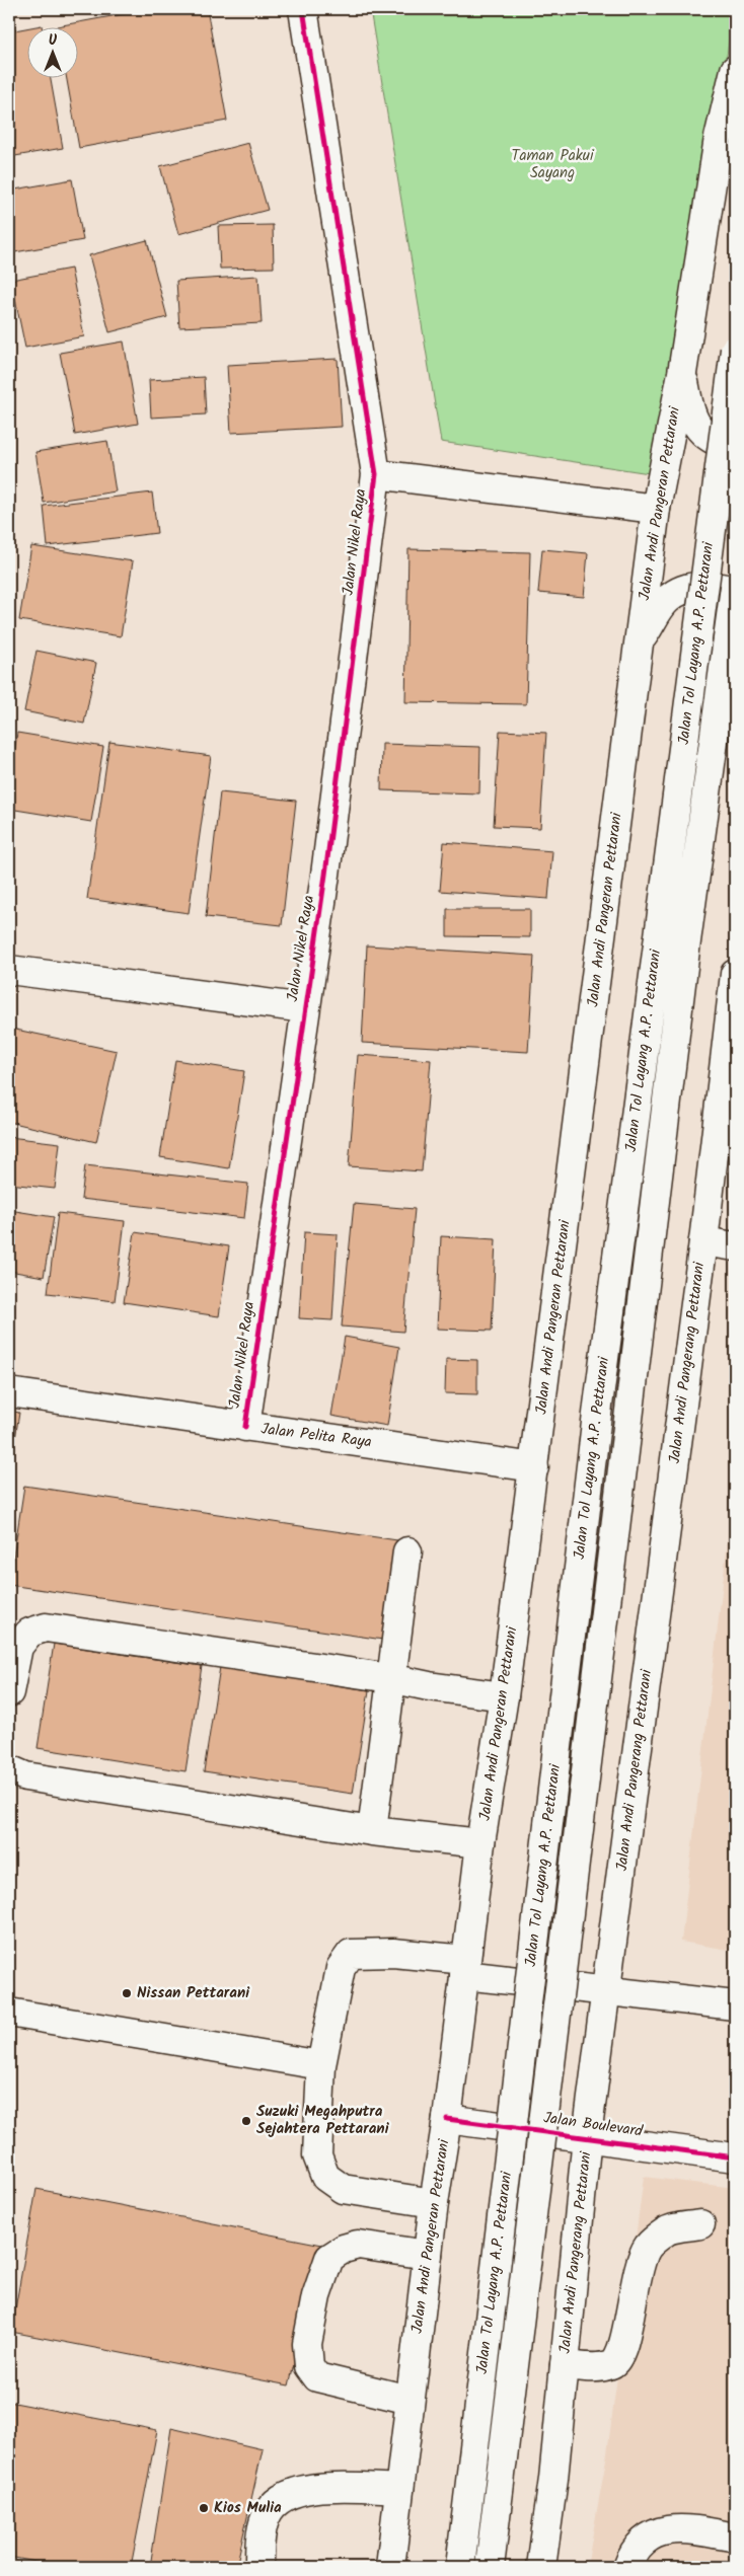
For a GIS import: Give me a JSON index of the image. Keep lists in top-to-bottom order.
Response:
{
  "streets": {
    "main road": [
      "Jalan Andi Pangeran Pettarani",
      "Jalan Nikel Raya",
      "Jalan Tol Layang A.P. Pettarani",
      "Jalan Andi Pangerang Pettarani",
      "Jalan Pelita Raya",
      "Jalan Boulevard"
    ]
  },
  "crossings": [
    ["Jalan Andi Pangeran Pettarani", "Jalan Pelita Raya"],
    ["Jalan Andi Pangeran Pettarani", "Jalan Boulevard"],
    ["Jalan Nikel Raya", "Jalan Pelita Raya"],
    ["Jalan Andi Pangerang Pettarani", "Jalan Boulevard"]
  ],
  "parks": ["Taman Pakui Sayang"],
  "places": ["Nissan Pettarani", "Suzuki Megahputra Sejahtera Pettarani", "Kios Mulia"],
  "north": "top"
}
